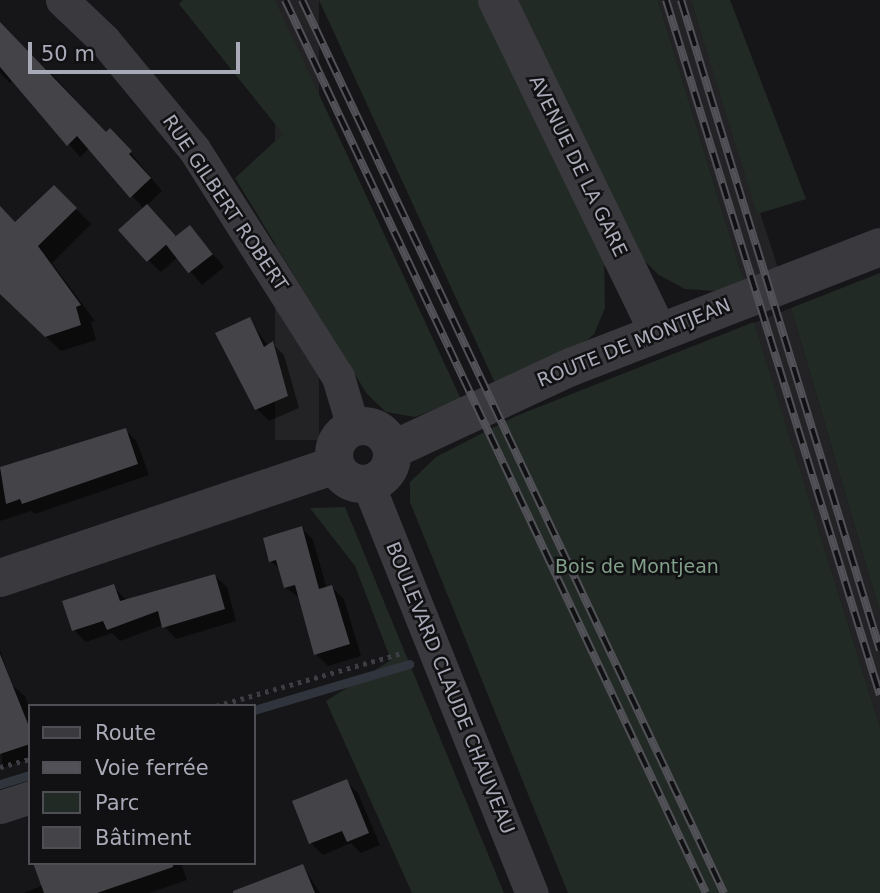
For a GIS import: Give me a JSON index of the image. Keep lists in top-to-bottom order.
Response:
{
  "streets": {
    "street": [
      "AVENUE DE LA GARE",
      "RUE GILBERT ROBERT",
      "ROUTE DE MONTJEAN",
      "BOULEVARD CLAUDE CHAUVEAU"
    ]
  },
  "crossings": [
    ["AVENUE DE LA GARE", "ROUTE DE MONTJEAN"],
    ["RUE GILBERT ROBERT", "ROUTE DE MONTJEAN"],
    ["RUE GILBERT ROBERT", "BOULEVARD CLAUDE CHAUVEAU"],
    ["ROUTE DE MONTJEAN", "BOULEVARD CLAUDE CHAUVEAU"]
  ],
  "parks": ["Bois de Montjean"],
  "legend": [
    "Route",
    "Voie ferrée",
    "Parc",
    "Bâtiment"
  ],
  "scale_bar": "50 m"
}
